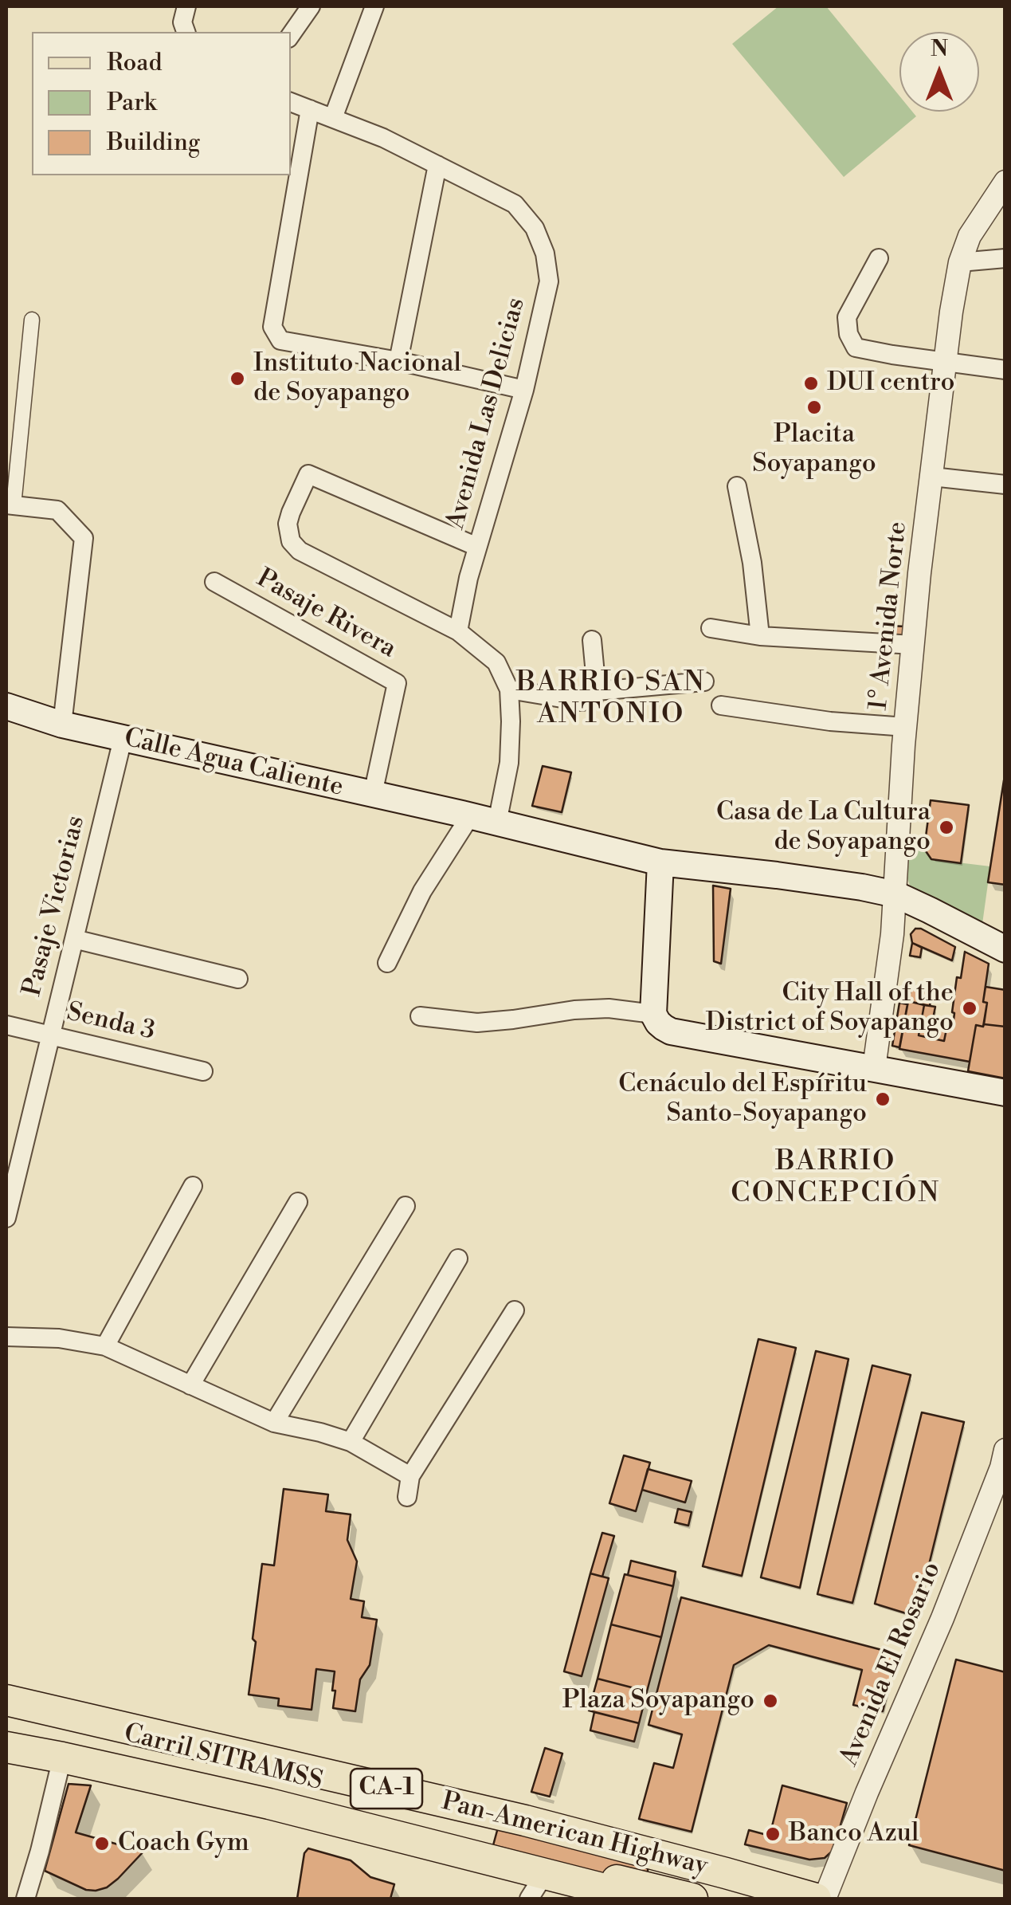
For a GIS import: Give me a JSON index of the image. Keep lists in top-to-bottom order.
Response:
{
  "streets": {
    "main road": [
      "Calle Agua Caliente",
      "Carril SITRAMSS",
      "CA-1",
      "Pan-American Highway"
    ],
    "street": [
      "Avenida Las Delicias",
      "Pasaje Rivera",
      "1° Avenida Norte",
      "Pasaje Victorias",
      "Senda 3",
      "Avenida El Rosario"
    ]
  },
  "crossings": [
    ["Pasaje Rivera", "Calle Agua Caliente"],
    ["1° Avenida Norte", "Calle Agua Caliente"],
    ["Calle Agua Caliente", "Pasaje Victorias"],
    ["Pasaje Victorias", "Senda 3"],
    ["Carril SITRAMSS", "Pan-American Highway"]
  ],
  "districts": ["BARRIO SAN ANTONIO", "BARRIO CONCEPCIÓN"],
  "places": [
    "Instituto Nacional de Soyapango",
    "DUI centro",
    "Placita Soyapango",
    "Casa de La Cultura de Soyapango",
    "City Hall of the District of Soyapango",
    "Cenáculo del Espíritu Santo-Soyapango",
    "Plaza Soyapango",
    "Banco Azul",
    "Coach Gym"
  ],
  "legend": ["Road", "Park", "Building"],
  "north": "top"
}
